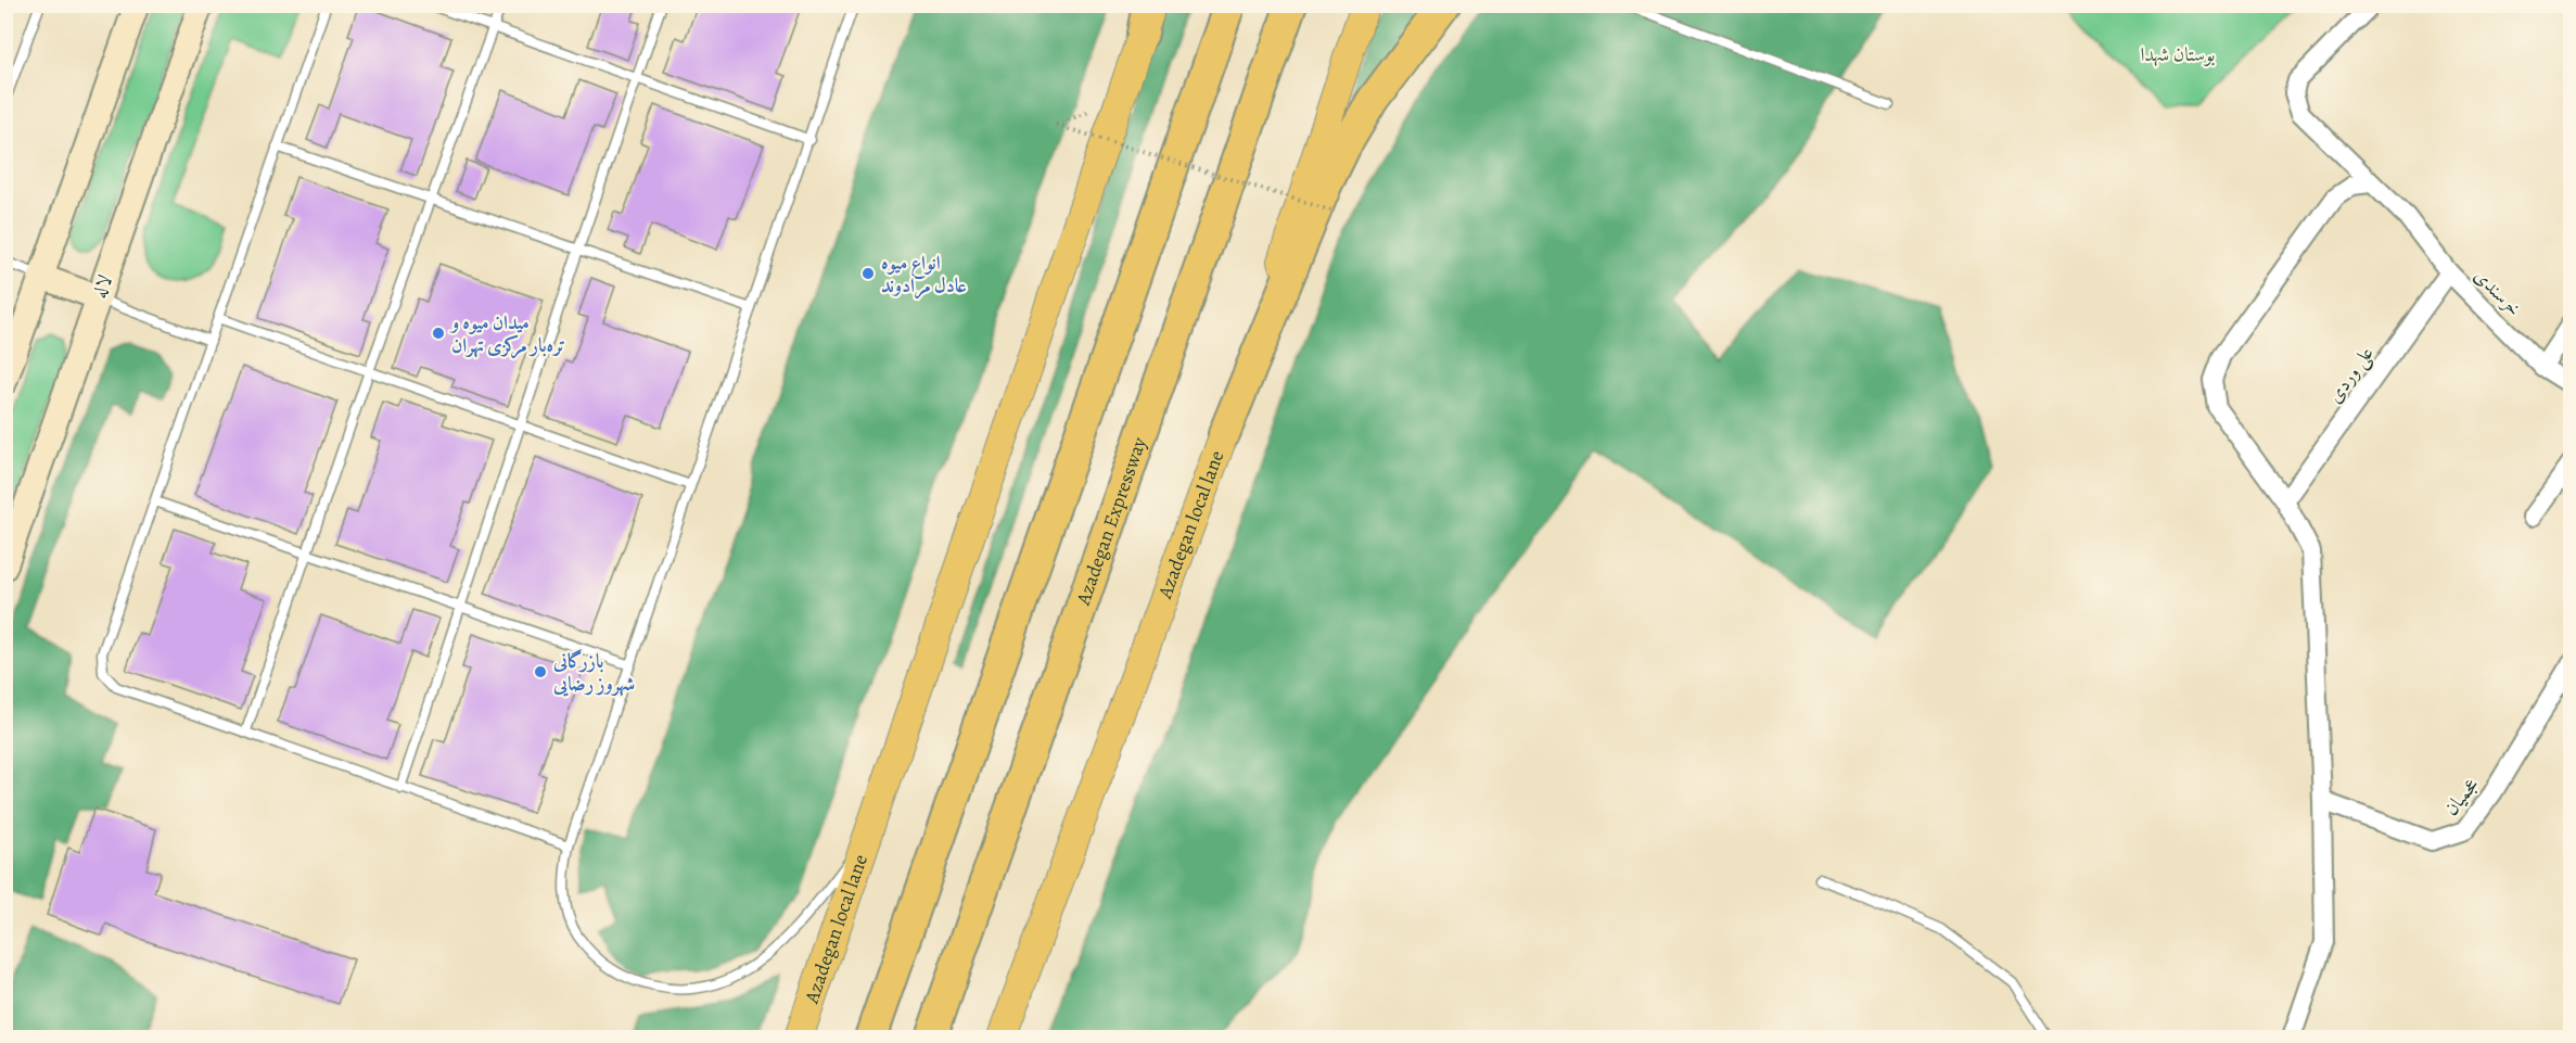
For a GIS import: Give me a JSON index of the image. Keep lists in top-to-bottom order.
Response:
{
  "streets": {
    "highway": ["Azadegan Expressway"],
    "main road": ["Azadegan local lane"],
    "street": [
      "لاله",
      "خرسندی",
      "علی وردی",
      "عجمیان"
    ]
  },
  "crossings": [
    ["خرسندی", "علی وردی"]
  ],
  "parks": ["بوستان شهدا"],
  "places": ["انواع میوه عادل مرادوند", "میدان میوه و تره‌بار مرکزی تهران", "بازرگانی شهروز رضایی"]
}
